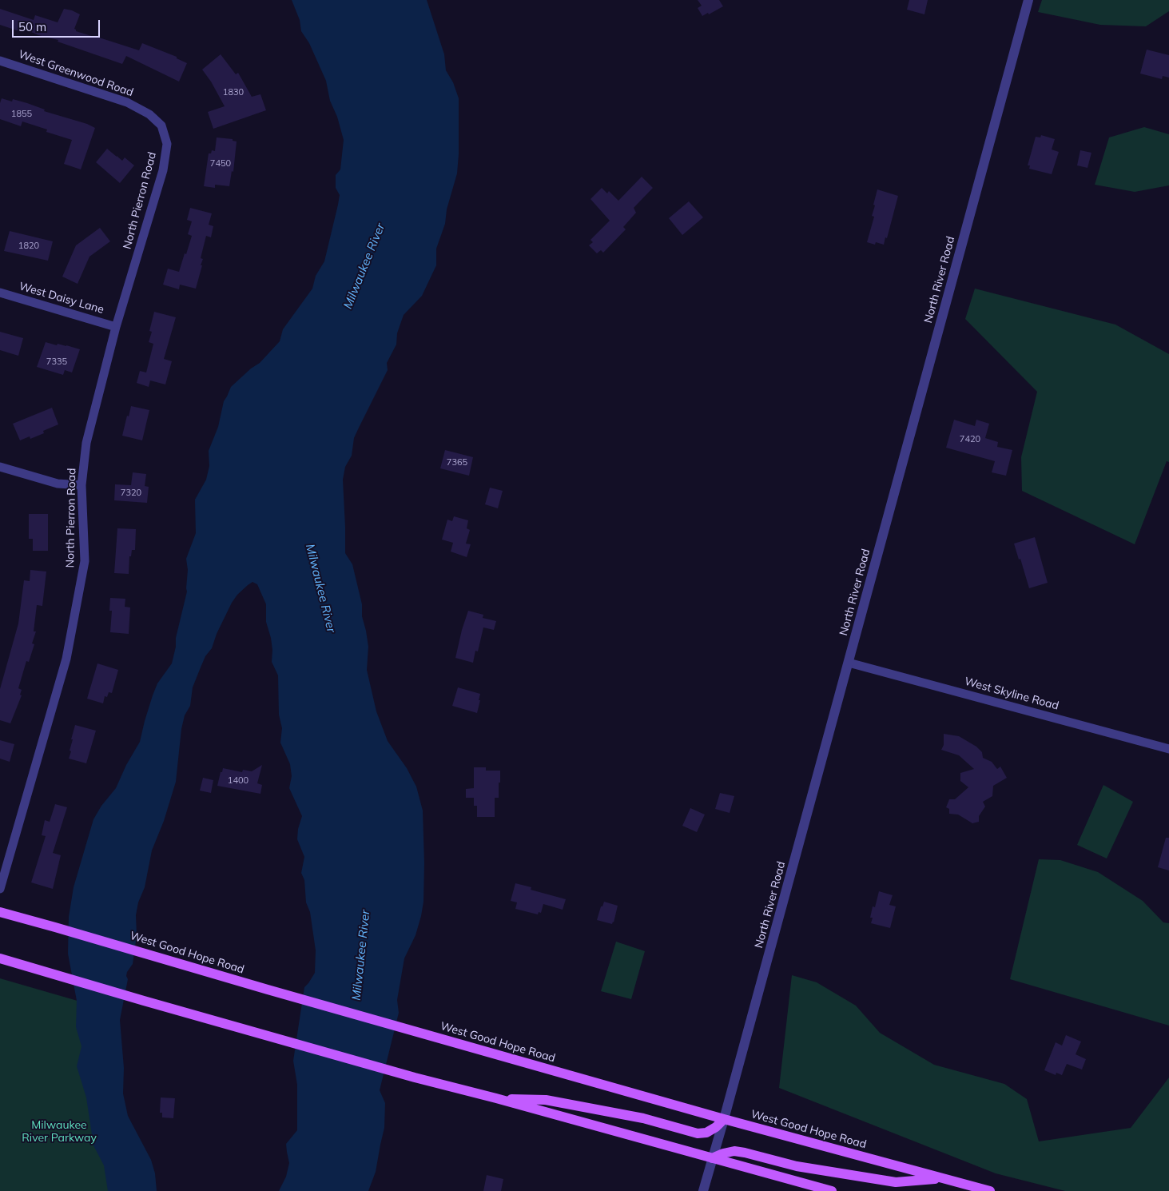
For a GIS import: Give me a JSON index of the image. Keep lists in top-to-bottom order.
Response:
{
  "streets": {
    "main road": ["West Good Hope Road"],
    "street": [
      "West Greenwood Road",
      "North Pierron Road",
      "North River Road",
      "West Daisy Lane",
      "West Skyline Road"
    ]
  },
  "crossings": [
    ["West Greenwood Road", "North Pierron Road"],
    ["North Pierron Road", "West Daisy Lane"],
    ["North River Road", "West Skyline Road"],
    ["North River Road", "West Good Hope Road"]
  ],
  "water": ["Milwaukee River"],
  "parks": ["Milwaukee River Parkway"],
  "house_numbers": [
    "1830",
    "1855",
    "7450",
    "1820",
    "7335",
    "7420",
    "7365",
    "7320",
    "1400"
  ],
  "scale_bar": "50 m"
}
